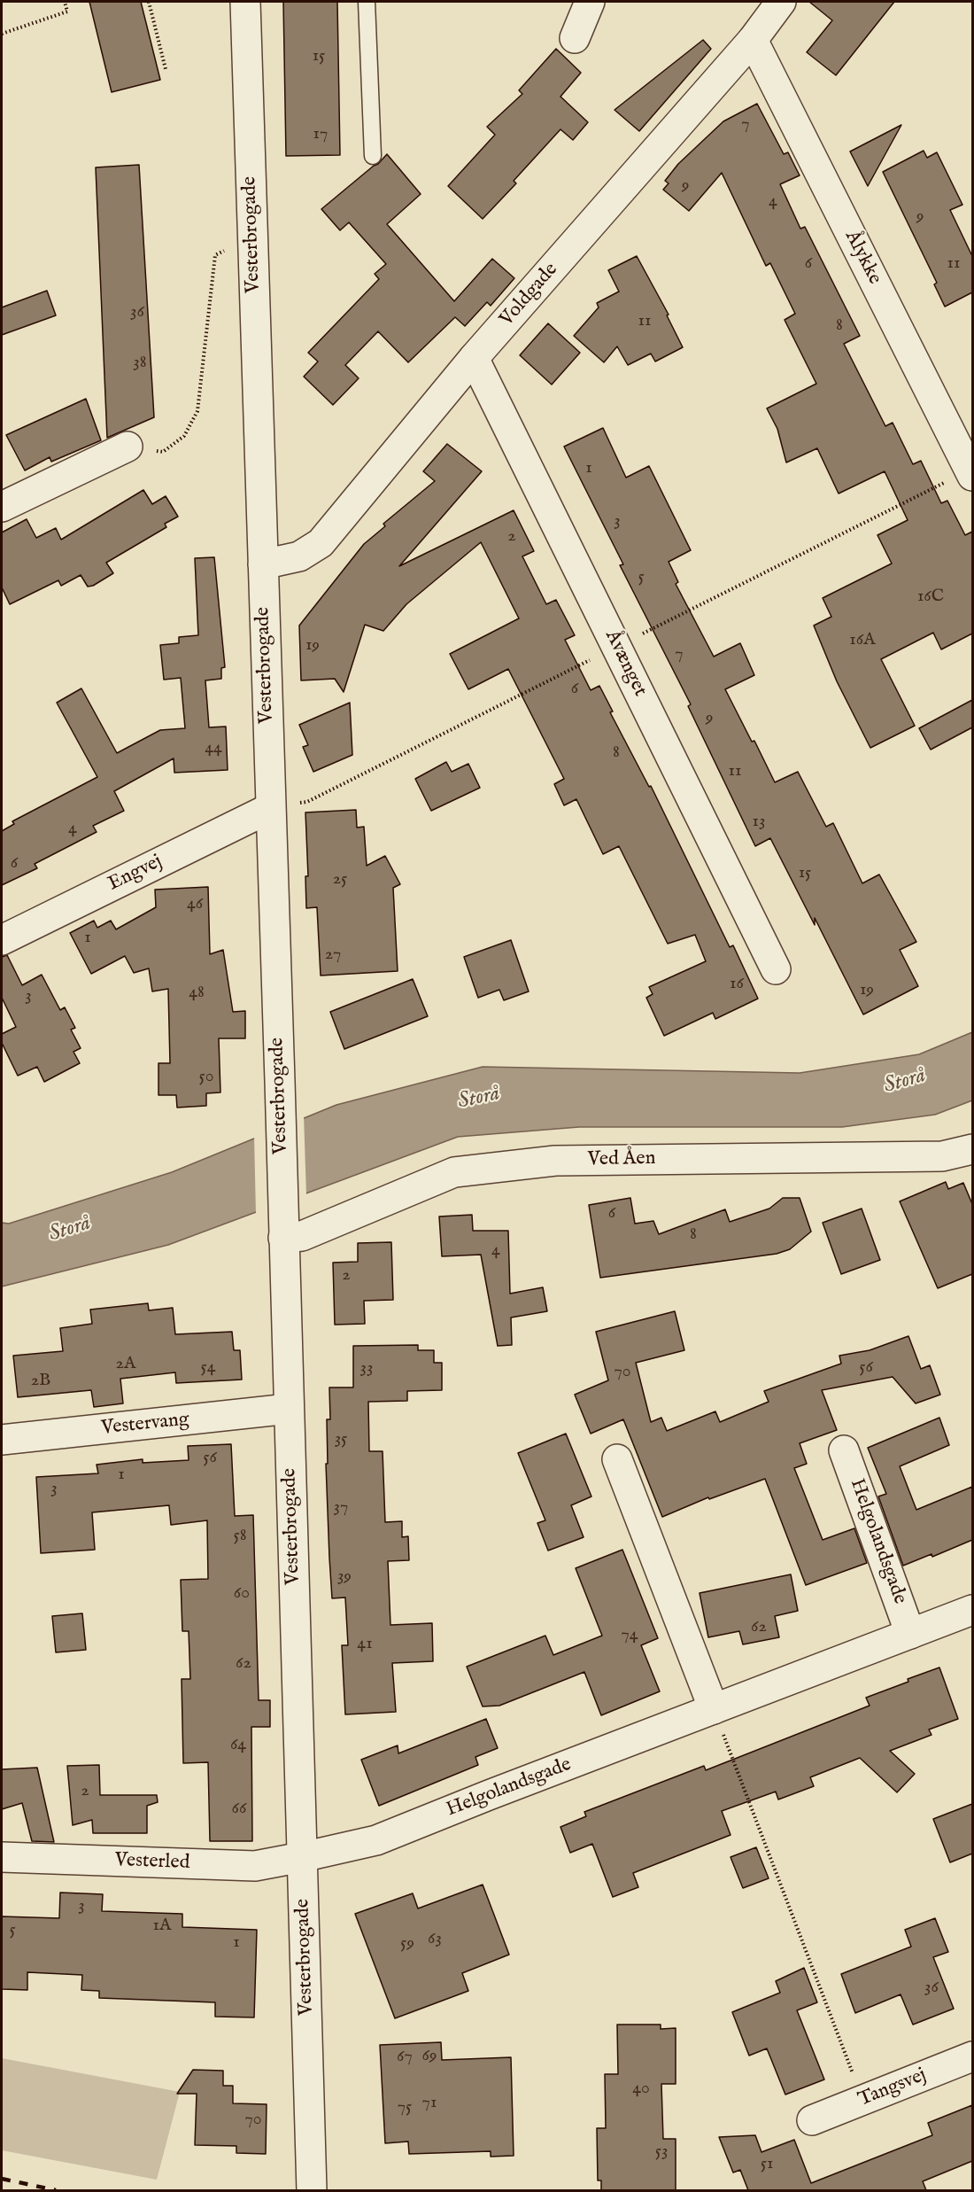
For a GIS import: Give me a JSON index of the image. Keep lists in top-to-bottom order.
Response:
{
  "streets": {
    "street": [
      "Vesterbrogade",
      "Ålykke",
      "Voldgade",
      "Åvænget",
      "Engvej",
      "Ved Åen",
      "Vestervang",
      "Helgolandsgade",
      "Vesterled",
      "Tangsvej"
    ]
  },
  "crossings": [
    ["Vesterbrogade", "Voldgade"],
    ["Vesterbrogade", "Engvej"],
    ["Vesterbrogade", "Ved Åen"],
    ["Vesterbrogade", "Vestervang"],
    ["Vesterbrogade", "Helgolandsgade"],
    ["Vesterbrogade", "Vesterled"],
    ["Ålykke", "Voldgade"],
    ["Voldgade", "Åvænget"],
    ["Helgolandsgade", "Vesterled"]
  ],
  "water": ["Storå"],
  "house_numbers": [
    "15",
    "7",
    "17",
    "9",
    "4",
    "9",
    "6",
    "11",
    "36",
    "11",
    "8",
    "38",
    "1",
    "3",
    "2",
    "5",
    "16C",
    "16A",
    "19",
    "7",
    "6",
    "9",
    "44",
    "8",
    "11",
    "13",
    "4",
    "6",
    "15",
    "25",
    "46",
    "1",
    "27",
    "16",
    "19",
    "48",
    "3",
    "50",
    "6",
    "8",
    "4",
    "2",
    "2A",
    "54",
    "56",
    "33",
    "70",
    "2B",
    "35",
    "56",
    "1",
    "3",
    "37",
    "58",
    "39",
    "60",
    "62",
    "74",
    "41",
    "62",
    "64",
    "2",
    "66",
    "3",
    "1A",
    "5",
    "63",
    "1",
    "59",
    "36",
    "69",
    "67",
    "40",
    "71",
    "75",
    "70",
    "53",
    "51"
  ]
}
